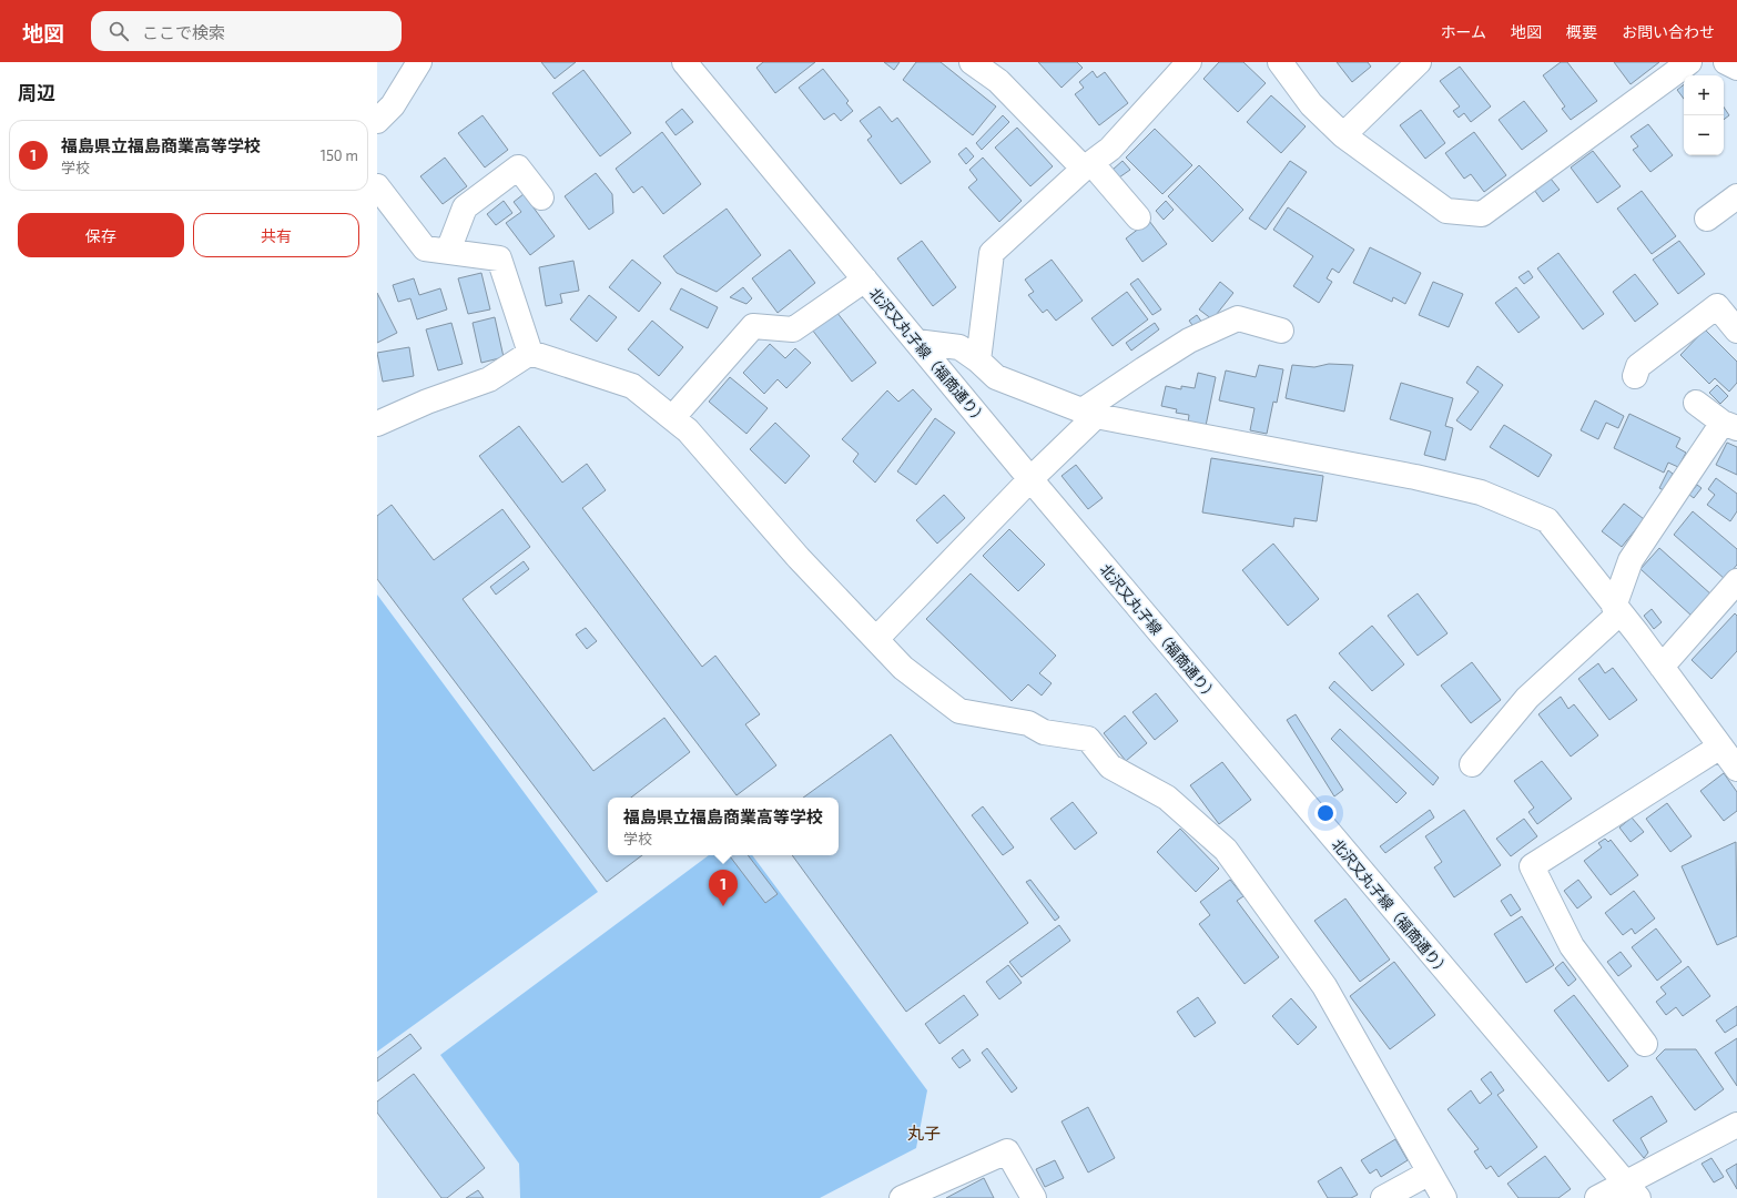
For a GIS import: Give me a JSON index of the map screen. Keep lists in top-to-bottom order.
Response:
{
  "streets": {
    "street": ["北沢又丸子線（福商通り）"]
  },
  "districts": ["丸子"],
  "page": {
    "header": "地図",
    "search": "ここで検索",
    "nav": [
      "ホーム",
      "地図",
      "概要",
      "お問い合わせ"
    ],
    "heading": "周辺",
    "map_buttons": ["+", "−"],
    "list": [
      {
        "mark": "1",
        "name": "福島県立福島商業高等学校",
        "note": "学校",
        "value": "150 m"
      }
    ],
    "buttons": ["保存", "共有"],
    "popup": ["福島県立福島商業高等学校", "学校"],
    "pins": "1"
  }
}
